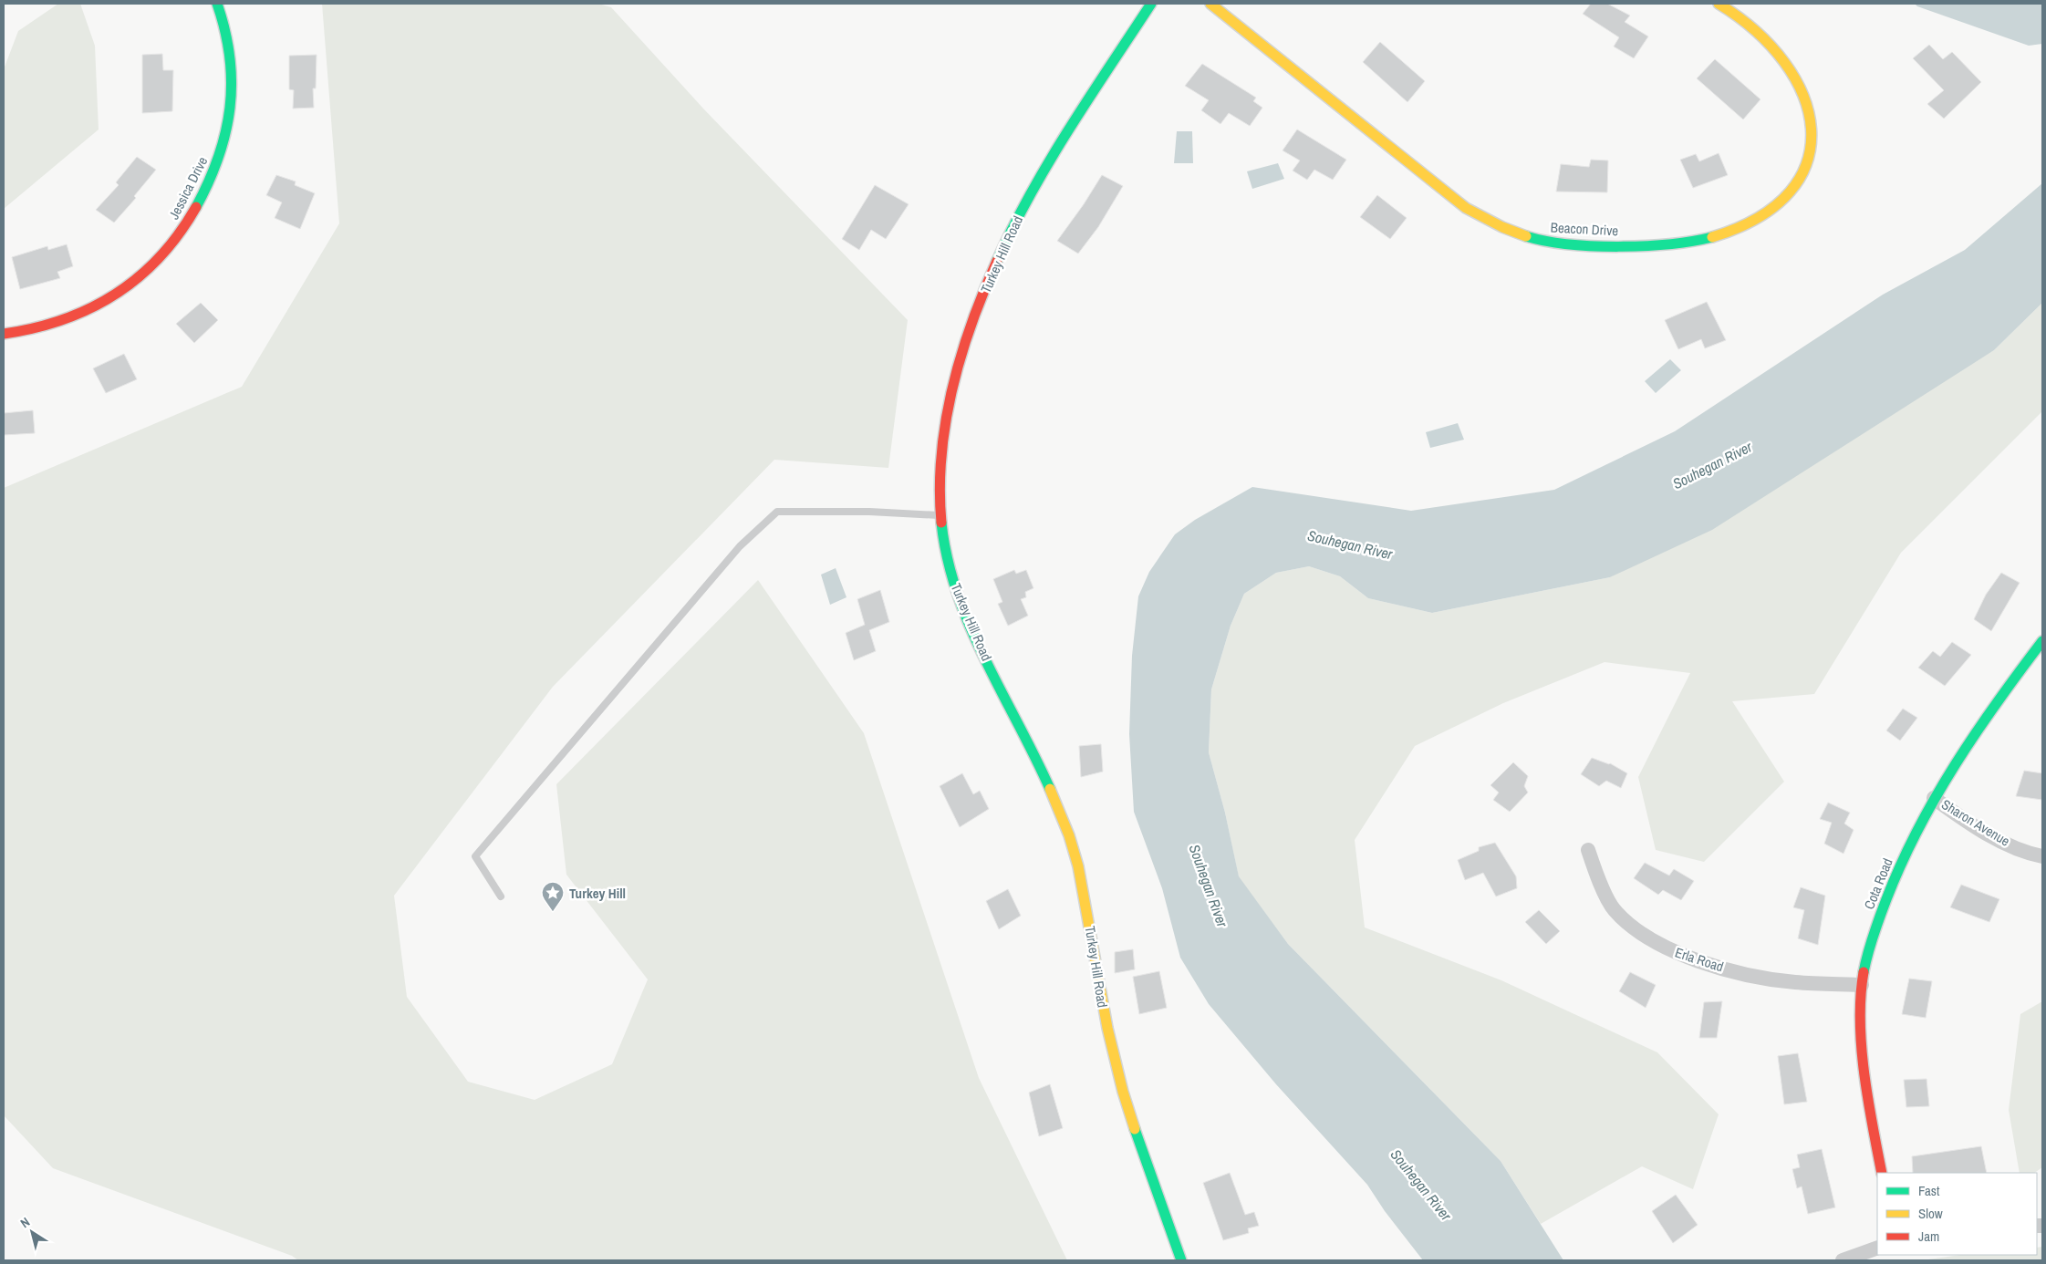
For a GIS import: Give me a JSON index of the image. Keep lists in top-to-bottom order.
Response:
{
  "streets": {
    "street": [
      "Jessica Drive",
      "Beacon Drive",
      "Turkey Hill Road",
      "Sharon Avenue",
      "Cota Road",
      "Erla Road"
    ]
  },
  "crossings": [
    ["Sharon Avenue", "Cota Road"],
    ["Cota Road", "Erla Road"]
  ],
  "water": ["Souhegan River"],
  "places": {
    "place": ["Turkey Hill"]
  },
  "legend": ["Fast", "Slow", "Jam"],
  "north": "top left"
}
